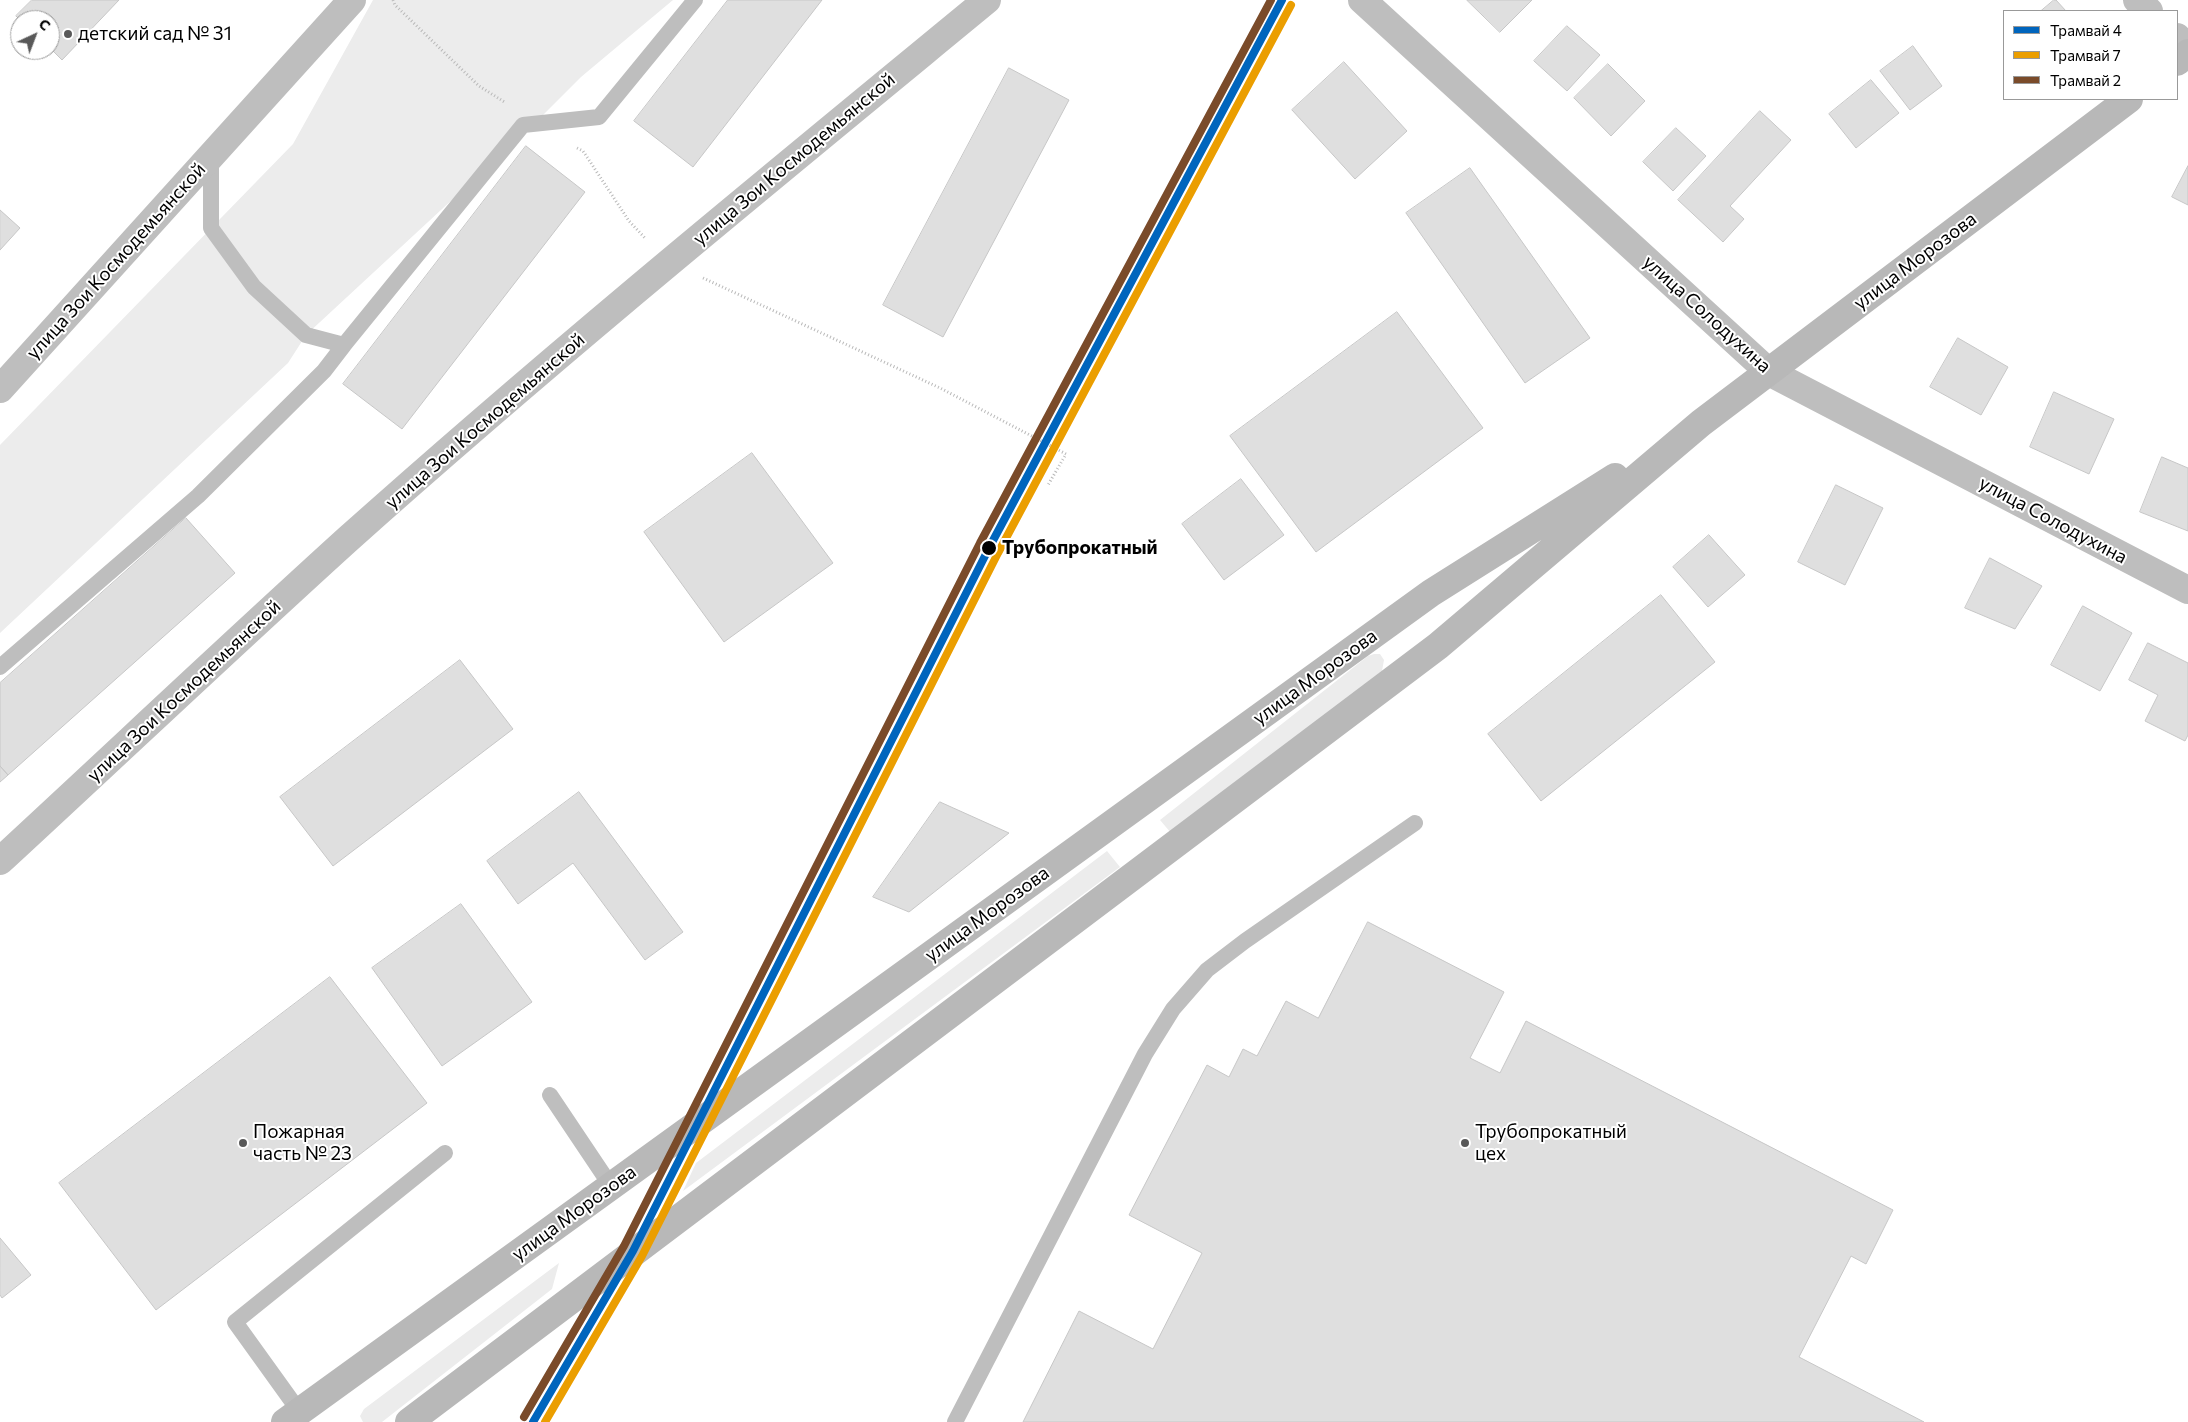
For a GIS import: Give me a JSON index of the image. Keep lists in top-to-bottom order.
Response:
{
  "streets": {
    "main road": ["улица Морозова"],
    "street": ["улица Зои Космодемьянской", "улица Солодухина"]
  },
  "crossings": [
    ["улица Морозова", "улица Солодухина"]
  ],
  "places": [
    "детский сад № 31",
    "Трубопрокатный",
    "Пожарная часть № 23",
    "Трубопрокатный цех"
  ],
  "lines": ["tram line 4", "tram line 2", "tram line 7"],
  "legend": ["Трамвай 4", "Трамвай 7", "Трамвай 2"],
  "north": "top right"
}
